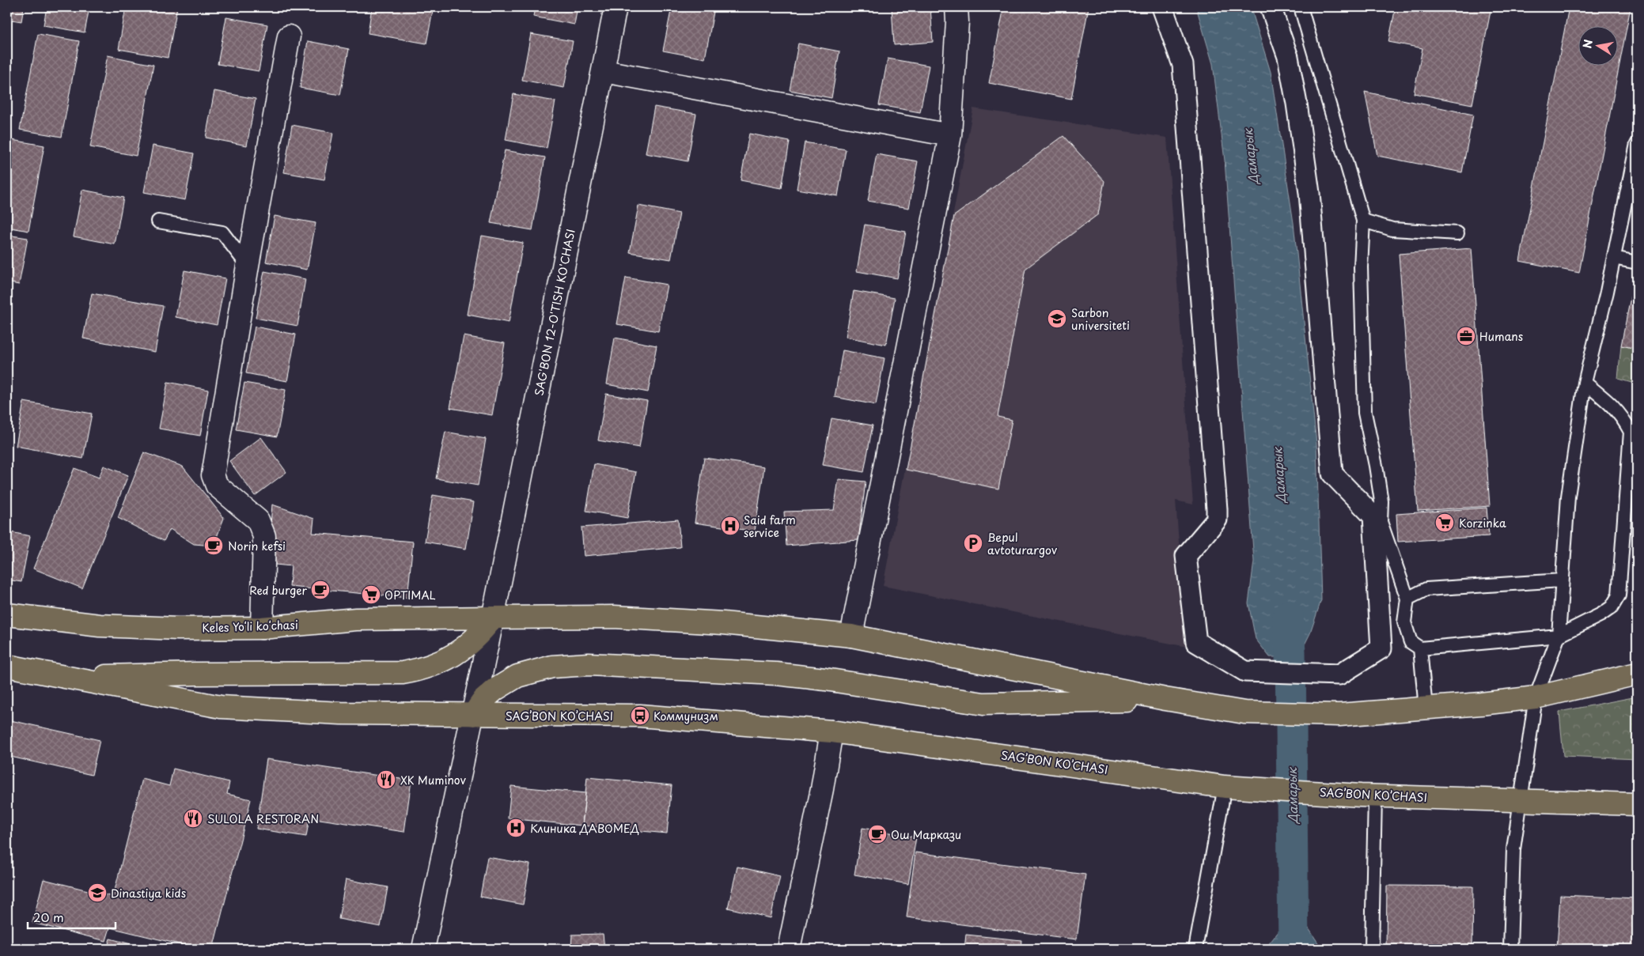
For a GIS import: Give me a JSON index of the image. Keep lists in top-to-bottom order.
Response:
{
  "streets": {
    "main road": ["Keles Yoʻli koʻchasi", "SAG’BON KO’CHASI"],
    "street": ["SAG'BON 12-O'TISH KO'CHASI"]
  },
  "crossings": [
    ["SAG'BON 12-O'TISH KO'CHASI", "Keles Yoʻli koʻchasi"],
    ["SAG'BON 12-O'TISH KO'CHASI", "SAG’BON KO’CHASI"]
  ],
  "water": ["Дамарык"],
  "places": {
    "school or university": ["Sarbon universiteti", "Dinastiya kids"],
    "office": ["Humans"],
    "supermarket": ["Korzinka", "OPTIMAL"],
    "hospital": ["Said farm service", "Клиника ДАВОМЕД"],
    "parking": ["Bepul avtoturargov"],
    "cafe": ["Norin kefsi", "Red burger", "Ош Маркази"],
    "bus stop": ["Коммунизм"],
    "restaurant": ["XK Muminov", "SULOLA RESTORAN"]
  },
  "scale_bar": "20 m",
  "north": "left"
}
